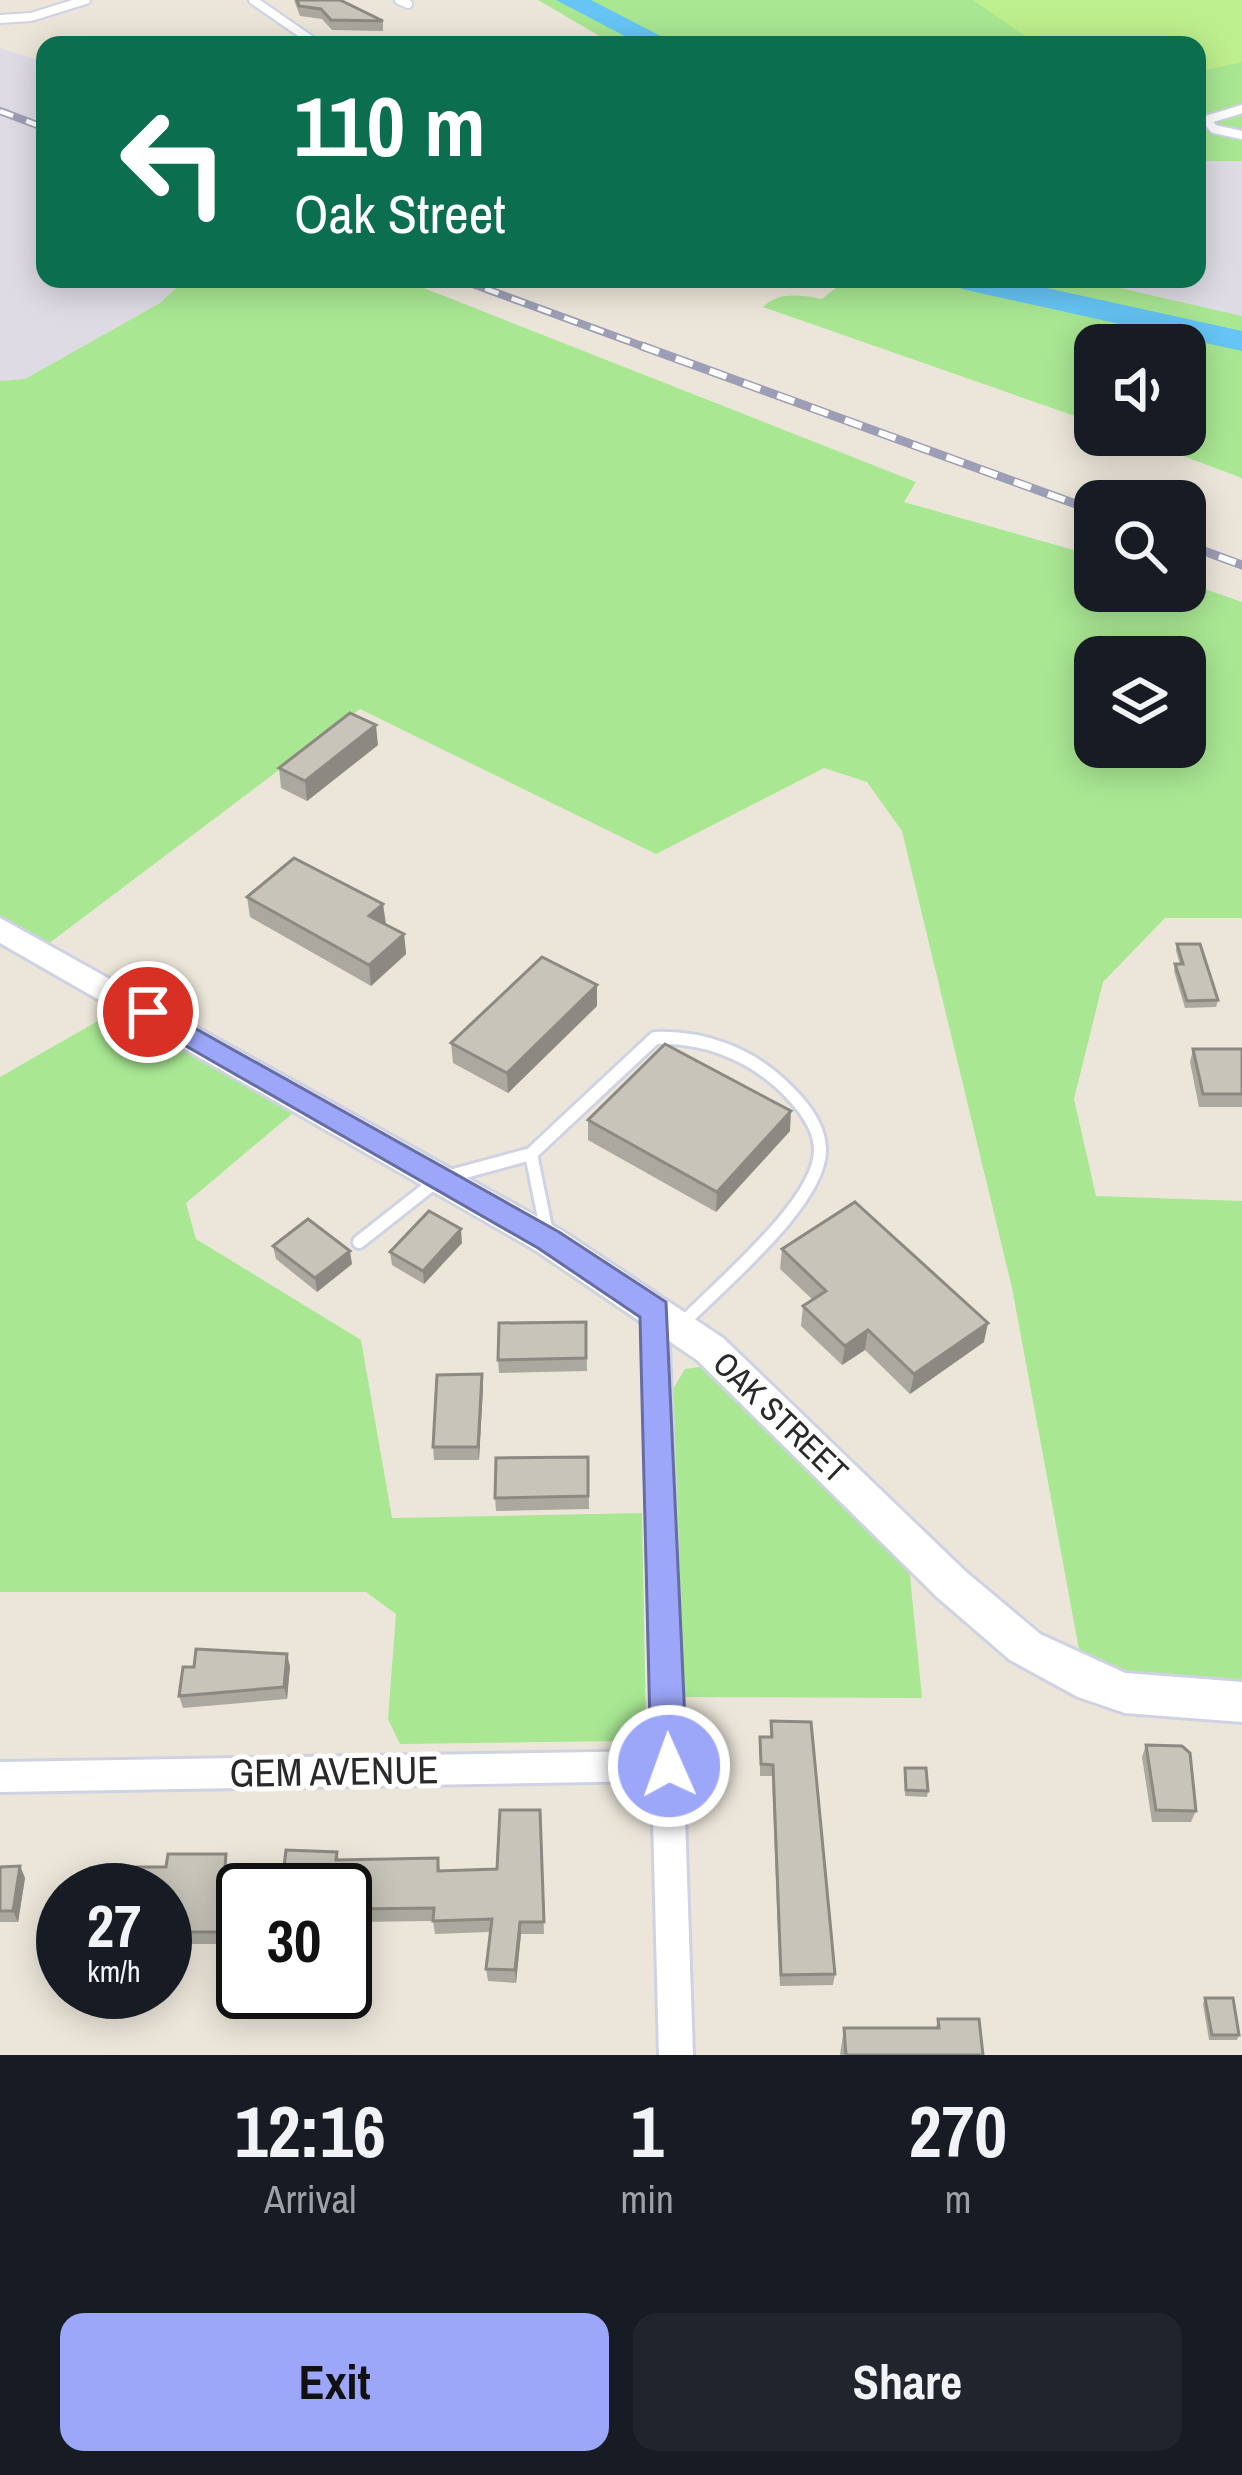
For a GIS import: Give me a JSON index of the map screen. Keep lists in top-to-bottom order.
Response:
{
  "streets": {
    "street": ["OAK STREET", "GEM AVENUE"]
  },
  "page": {
    "turn": ["110 m", "Oak Street"],
    "speed": "27 km/h",
    "limit": "30",
    "eta": [
      "12:16",
      "Arrival",
      "1",
      "min",
      "270",
      "m"
    ],
    "buttons": ["Exit", "Share"]
  }
}
